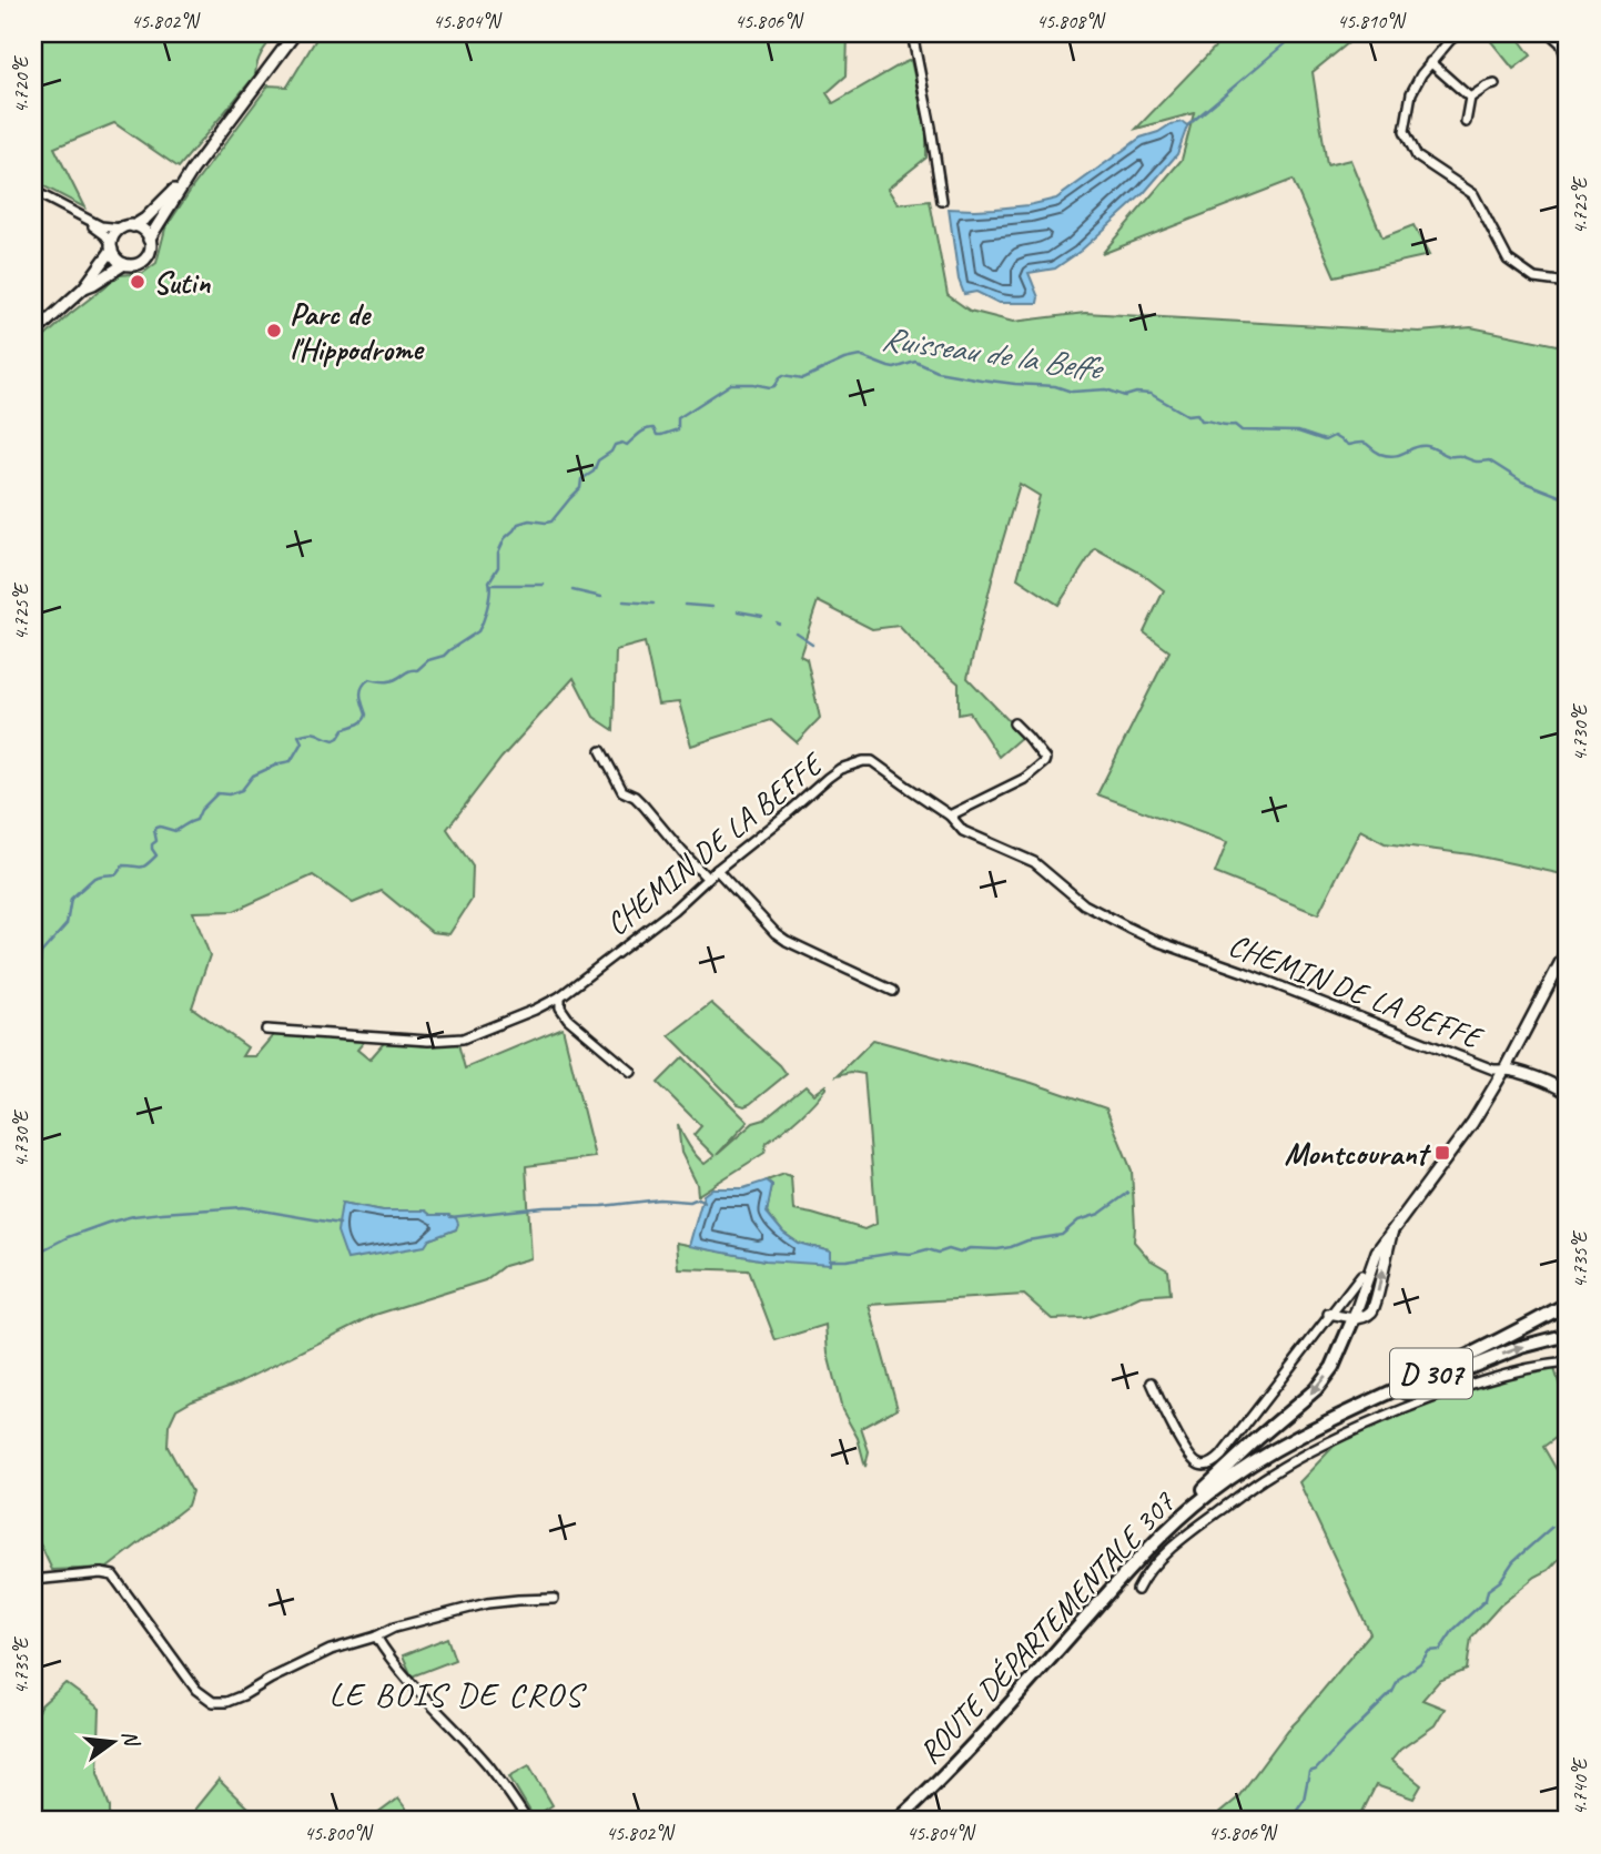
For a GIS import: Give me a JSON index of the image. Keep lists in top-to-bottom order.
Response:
{
  "streets": {
    "main road": ["D 307", "ROUTE DÉPARTEMENTALE 307"],
    "street": ["CHEMIN DE LA BEFFE"]
  },
  "districts": ["LE BOIS DE CROS"],
  "water": ["Ruisseau de la Beffe"],
  "places": {
    "other": ["Sutin", "Parc de l'Hippodrome"],
    "transit": ["Montcourant"]
  },
  "north": "right",
  "coordinates": [
    "45.802°N",
    "45.804°N",
    "45.806°N",
    "45.808°N",
    "45.810°N",
    "4.720°E",
    "4.725°E",
    "4.730°E",
    "4.735°E",
    "4.740°E",
    "45.800°N"
  ]
}
